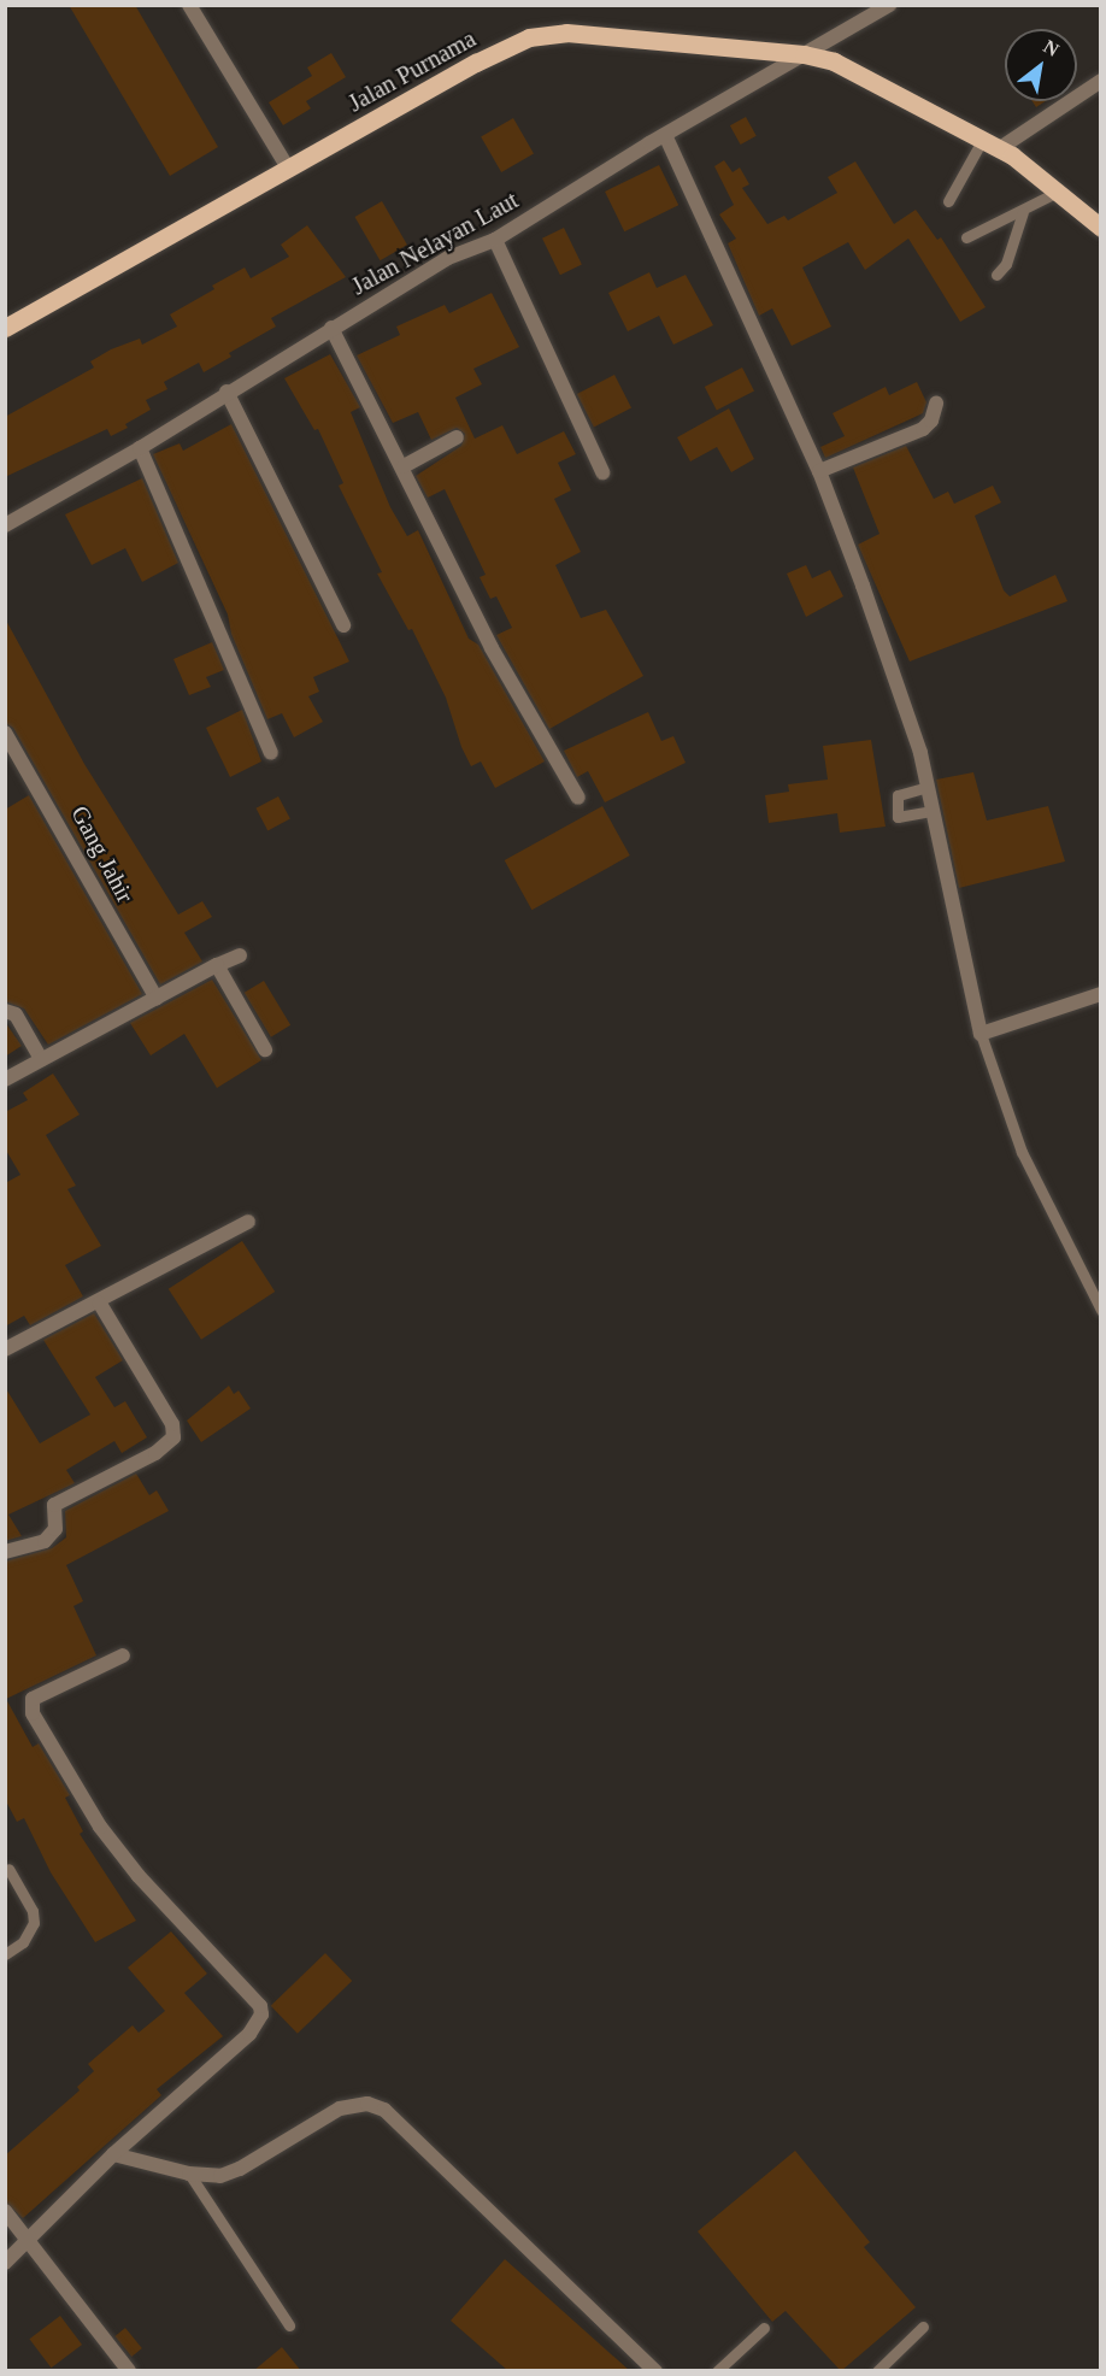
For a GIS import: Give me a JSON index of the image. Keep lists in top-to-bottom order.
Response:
{
  "streets": {
    "main road": ["Jalan Purnama"],
    "street": ["Jalan Nelayan Laut", "Gang Jahir"]
  },
  "crossings": [
    ["Jalan Purnama", "Jalan Nelayan Laut"]
  ],
  "north": "top right"
}
